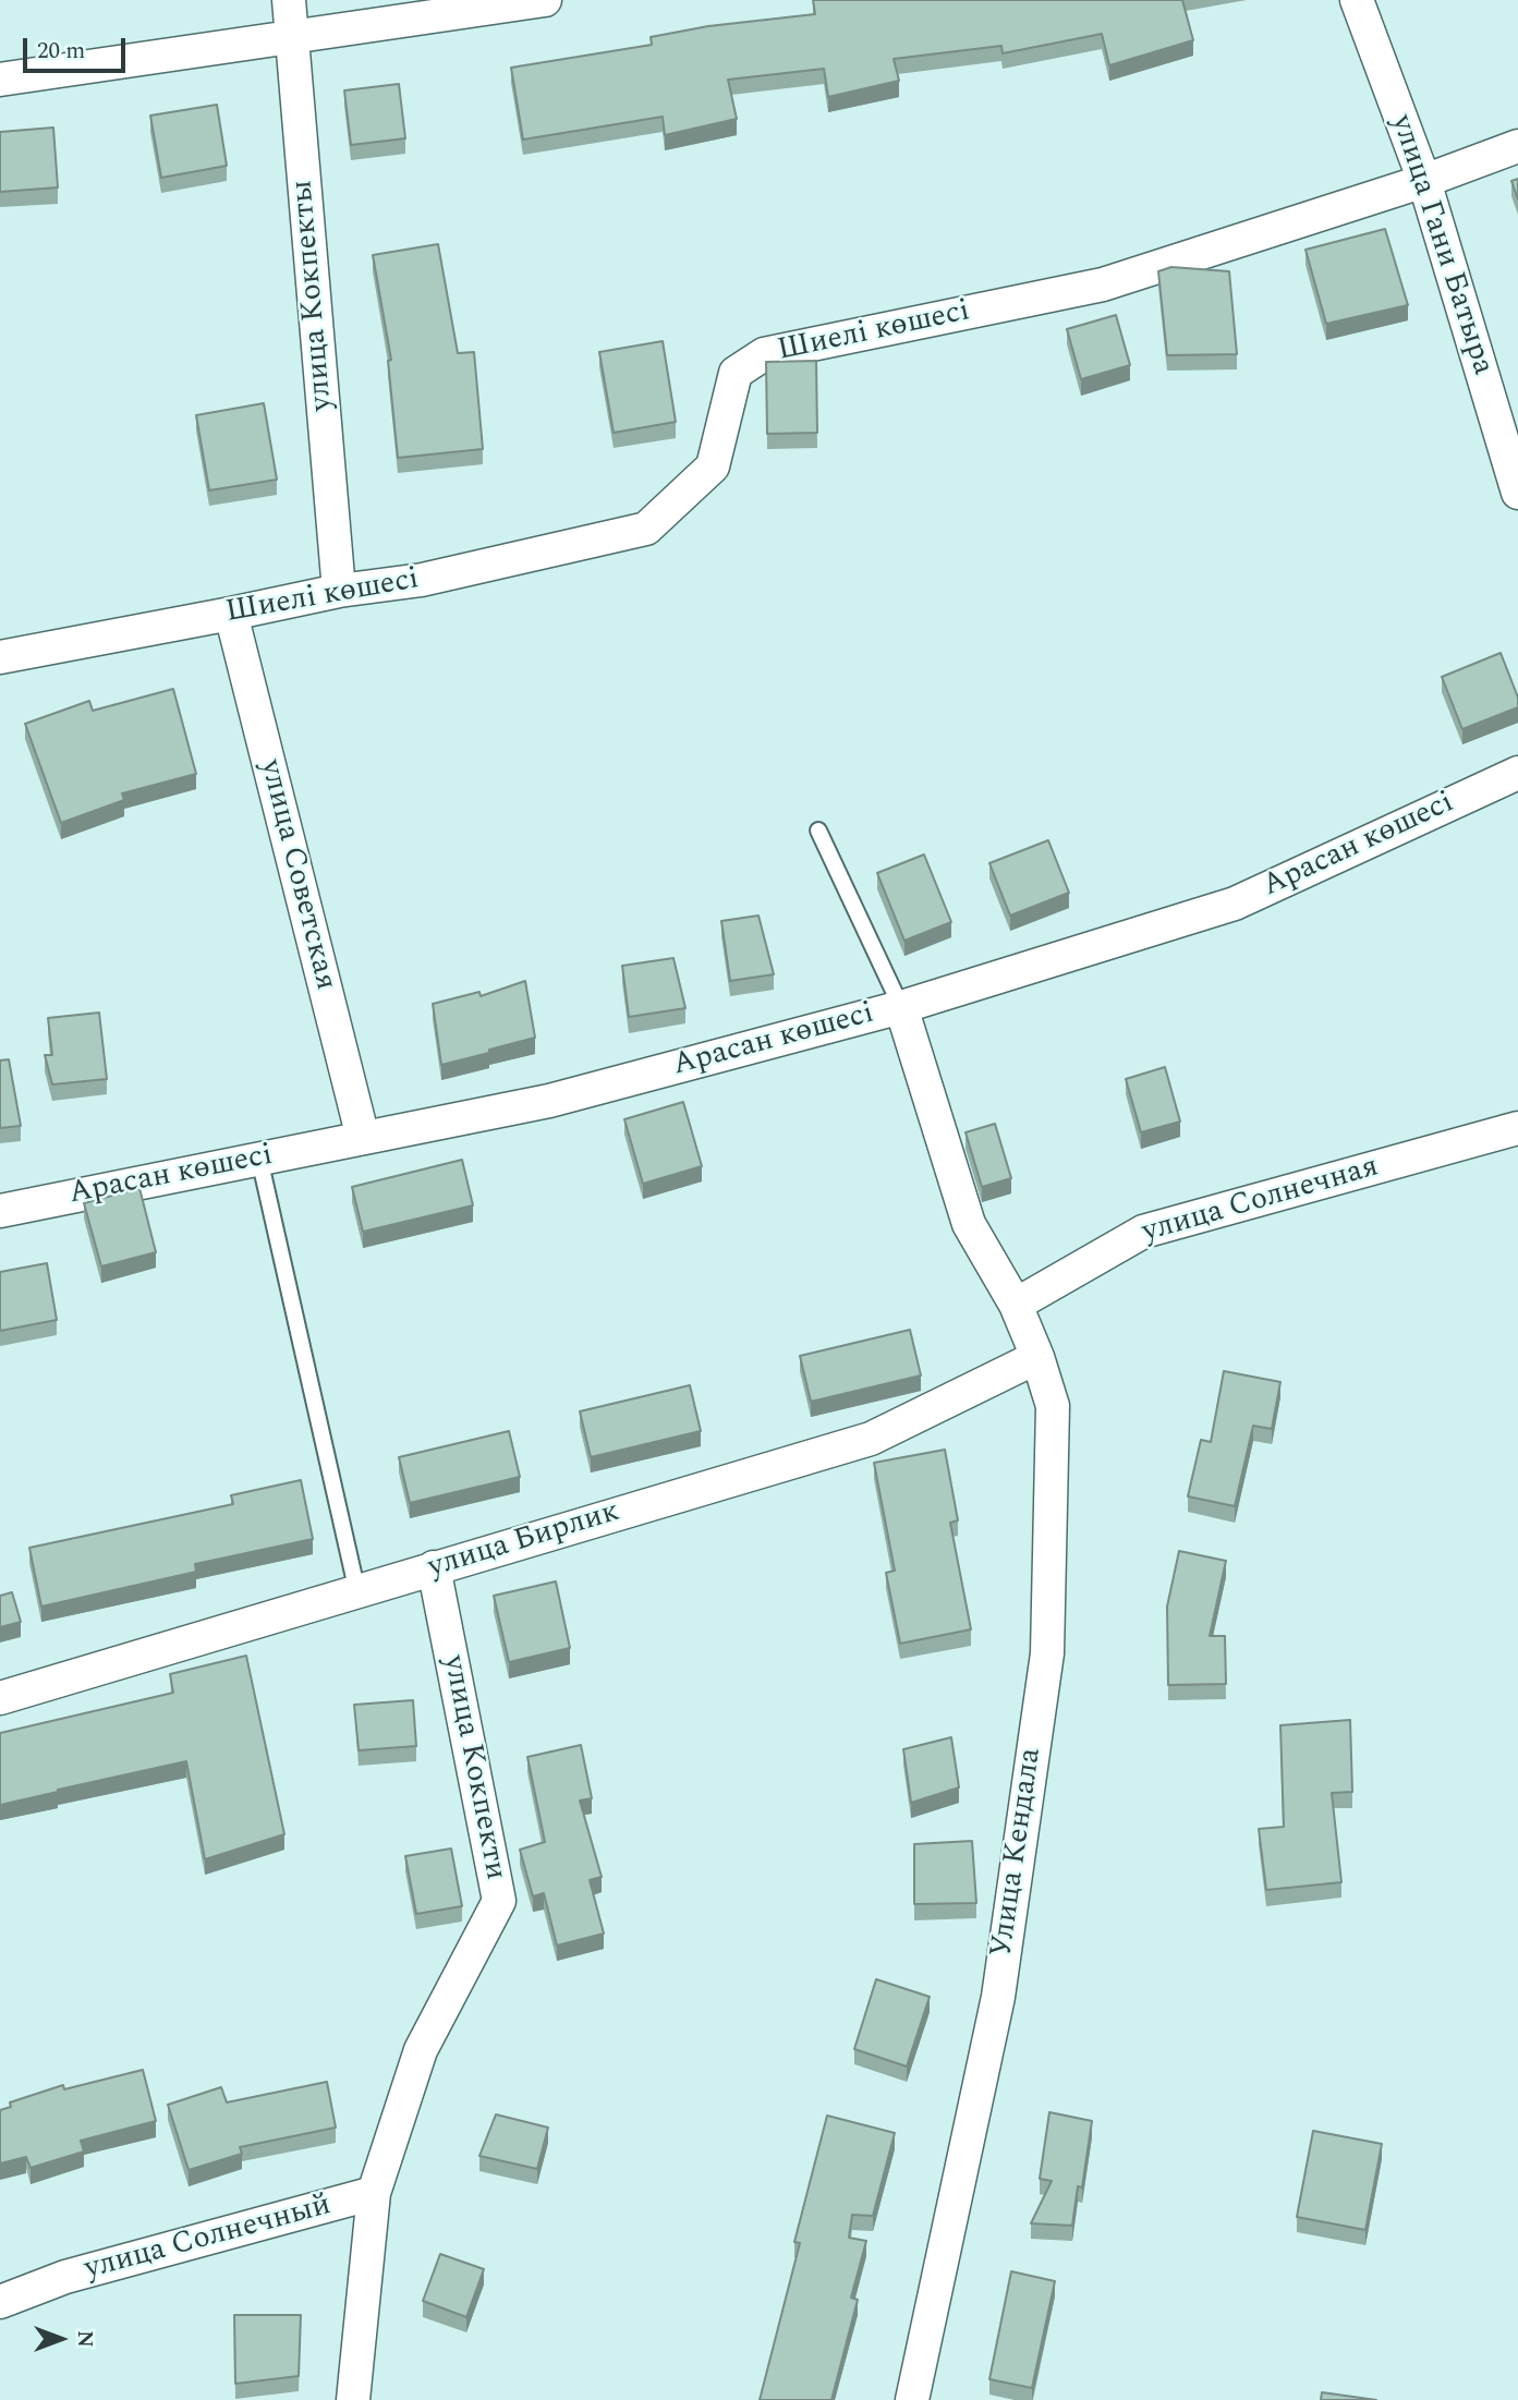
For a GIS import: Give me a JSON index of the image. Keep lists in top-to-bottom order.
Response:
{
  "streets": {
    "street": [
      "улица Гани Батыра",
      "улица Кокпекты",
      "Шиелі көшесі",
      "Арасан көшесі",
      "улица Советская",
      "улица Солнечная",
      "улица Бирлик",
      "улица Кокпекти",
      "Улица Кендала",
      "улица Солнечный"
    ]
  },
  "crossings": [
    ["улица Гани Батыра", "Шиелі көшесі"],
    ["улица Кокпекты", "Шиелі көшесі"],
    ["Шиелі көшесі", "улица Советская"],
    ["Арасан көшесі", "улица Советская"],
    ["Арасан көшесі", "Улица Кендала"],
    ["улица Солнечная", "Улица Кендала"],
    ["улица Бирлик", "улица Кокпекти"],
    ["улица Бирлик", "Улица Кендала"],
    ["улица Кокпекти", "улица Солнечный"]
  ],
  "scale_bar": "20 m",
  "north": "right"
}
